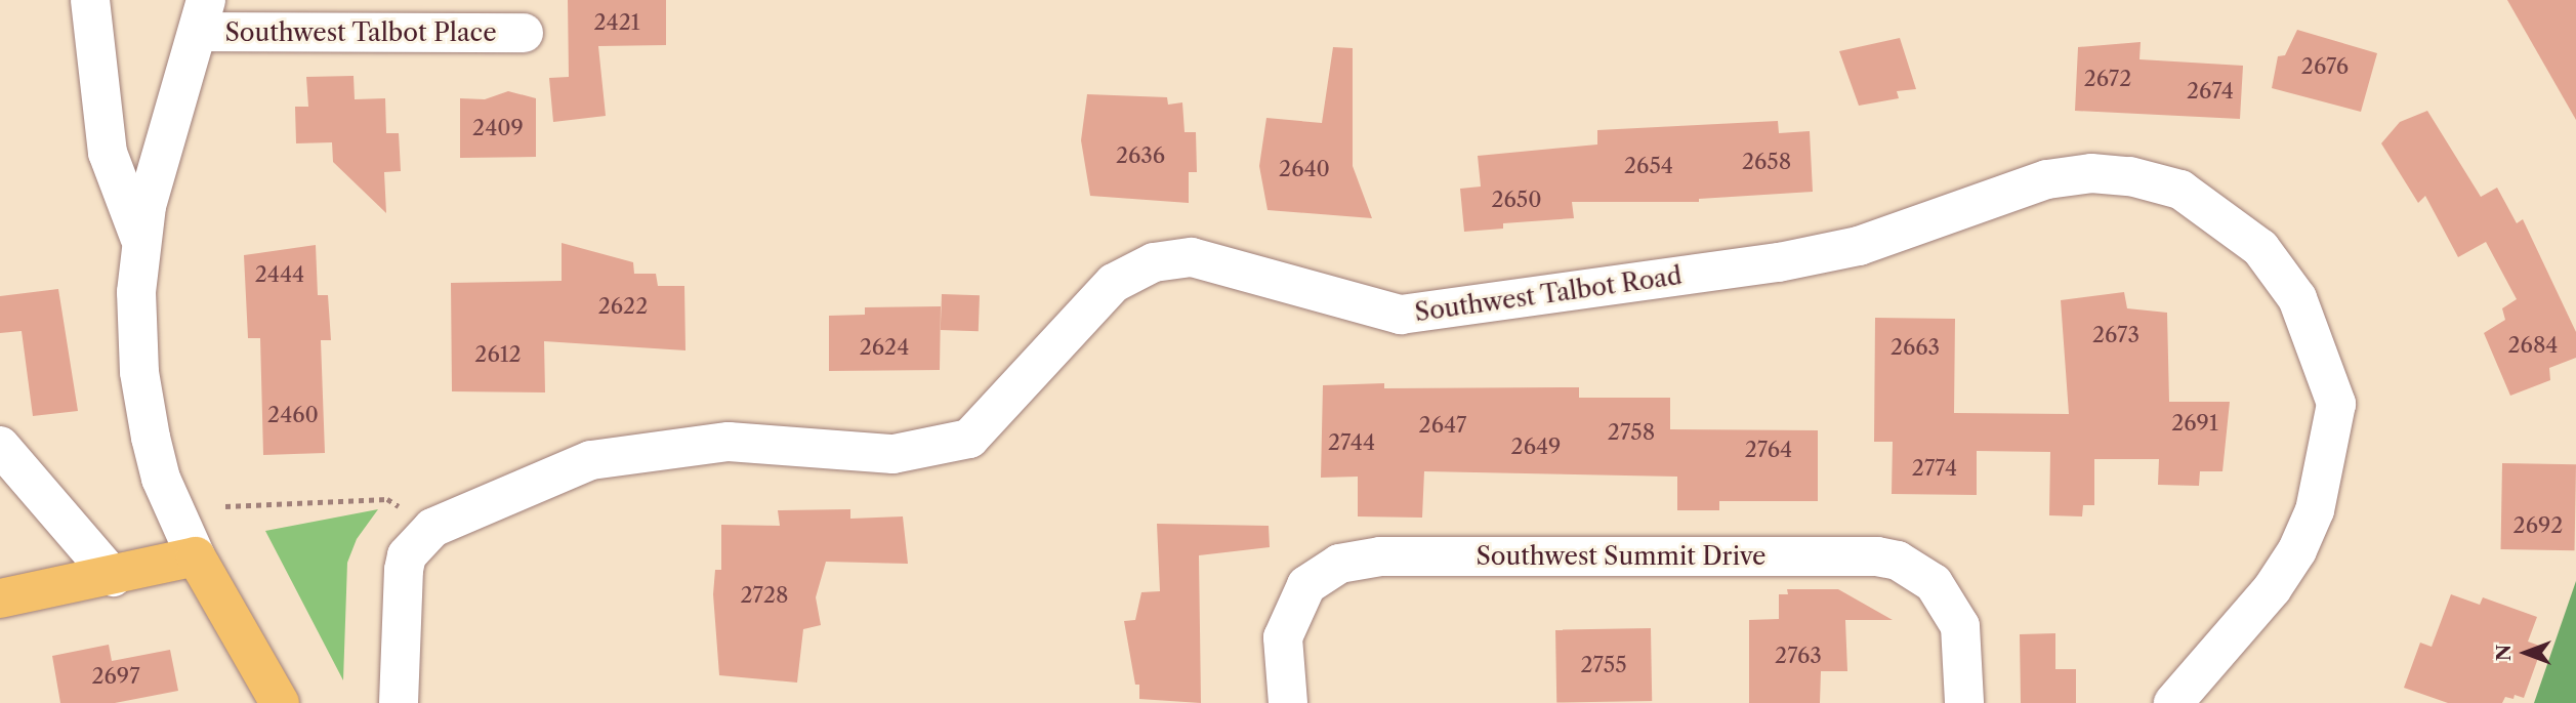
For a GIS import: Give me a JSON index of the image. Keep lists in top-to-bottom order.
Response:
{
  "streets": {
    "street": ["Southwest Talbot Place", "Southwest Talbot Road", "Southwest Summit Drive"]
  },
  "house_numbers": [
    "2421",
    "2676",
    "2672",
    "2674",
    "2409",
    "2636",
    "2658",
    "2654",
    "2640",
    "2650",
    "2444",
    "2622",
    "2673",
    "2684",
    "2624",
    "2663",
    "2612",
    "2460",
    "2691",
    "2647",
    "2758",
    "2744",
    "2649",
    "2764",
    "2774",
    "2692",
    "2728",
    "2763",
    "2755",
    "2697"
  ],
  "north": "left"
}
